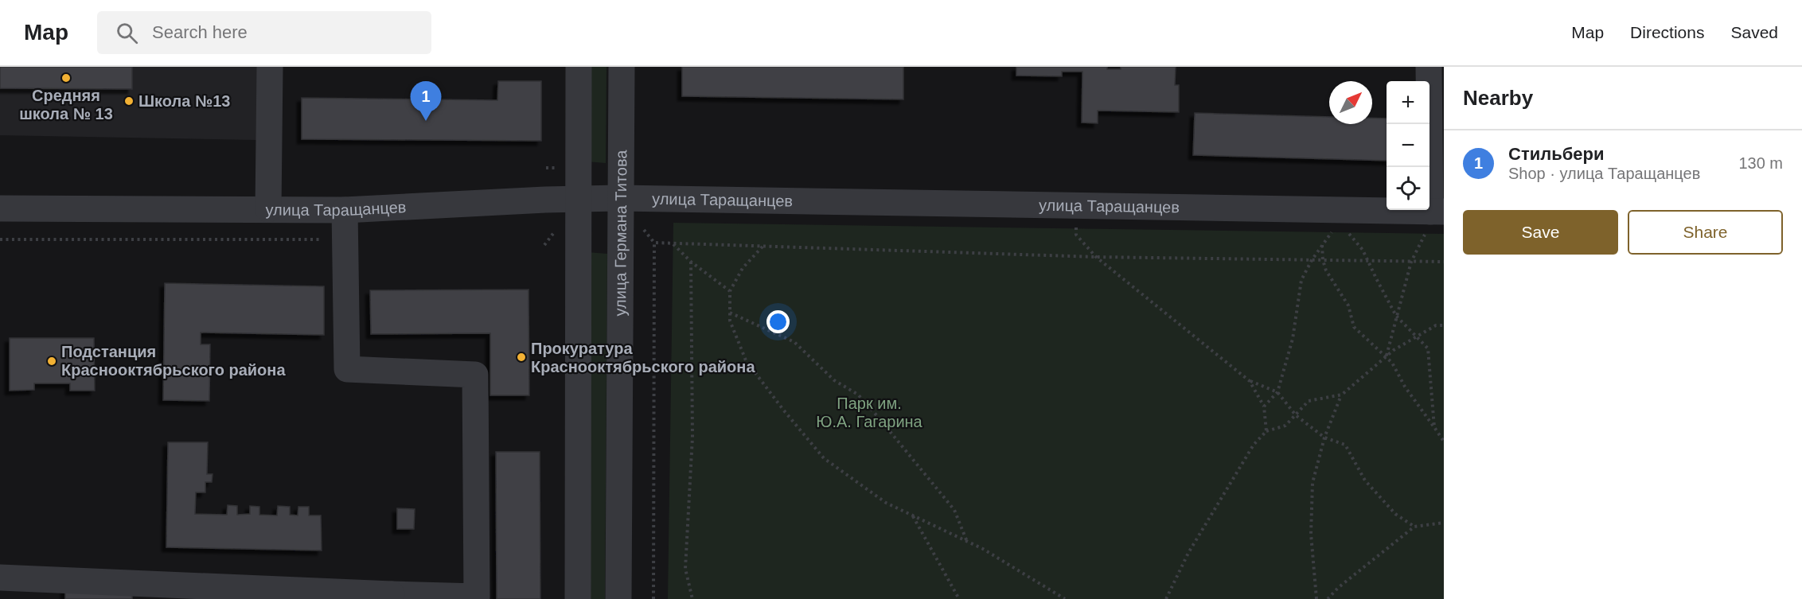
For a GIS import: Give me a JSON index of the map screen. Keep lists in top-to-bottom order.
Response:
{
  "streets": {
    "street": ["улица Таращанцев", "улица Германа Титова"]
  },
  "crossings": [
    ["улица Таращанцев", "улица Германа Титова"]
  ],
  "parks": ["Парк им. Ю.А. Гагарина"],
  "places": [
    "Средняя школа № 13",
    "Школа №13",
    "Прокуратура Краснооктябрьского района",
    "Подстанция Краснооктябрьского района"
  ],
  "north": "top right",
  "page": {
    "header": "Map",
    "search": "Search here",
    "nav": ["Map", "Directions", "Saved"],
    "heading": "Nearby",
    "map_buttons": ["+", "−"],
    "pins": "1",
    "list": [
      {
        "mark": "1",
        "name": "Стильбери",
        "note": "Shop · улица Таращанцев",
        "value": "130 m"
      }
    ],
    "buttons": ["Save", "Share"]
  }
}
